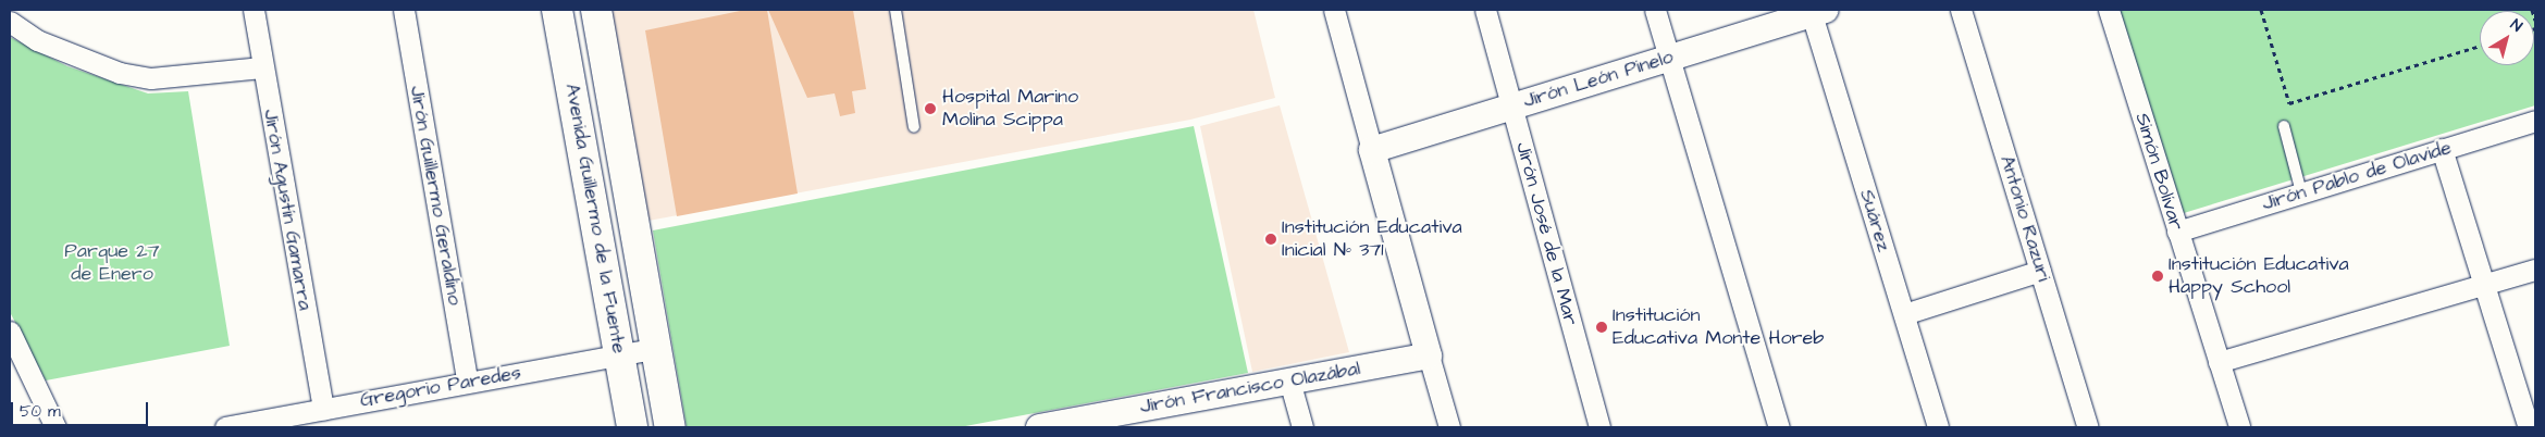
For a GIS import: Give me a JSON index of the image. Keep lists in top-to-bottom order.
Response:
{
  "streets": {
    "main road": ["Avenida Guillermo de la Fuente"],
    "street": [
      "Jirón León Pinelo",
      "Simón Bolívar",
      "Jirón Pablo de Olavide",
      "Jirón Guillermo Geraldino",
      "Jirón Agustín Gamarra",
      "Antonio Razuri",
      "Suárez",
      "Jirón José de la Mar",
      "Gregorio Paredes",
      "Jirón Francisco Olazábal"
    ]
  },
  "crossings": [
    ["Jirón León Pinelo", "Suárez"],
    ["Jirón León Pinelo", "Jirón José de la Mar"],
    ["Simón Bolívar", "Jirón Pablo de Olavide"],
    ["Jirón Guillermo Geraldino", "Gregorio Paredes"],
    ["Jirón Agustín Gamarra", "Gregorio Paredes"],
    ["Avenida Guillermo de la Fuente", "Gregorio Paredes"]
  ],
  "parks": ["Parque 27 de Enero"],
  "places": [
    "Hospital Marino Molina Scippa",
    "Institución Educativa Inicial Nº 371",
    "Institución Educativa Happy School",
    "Institución Educativa Monte Horeb"
  ],
  "scale_bar": "50 m",
  "north": "top right"
}
